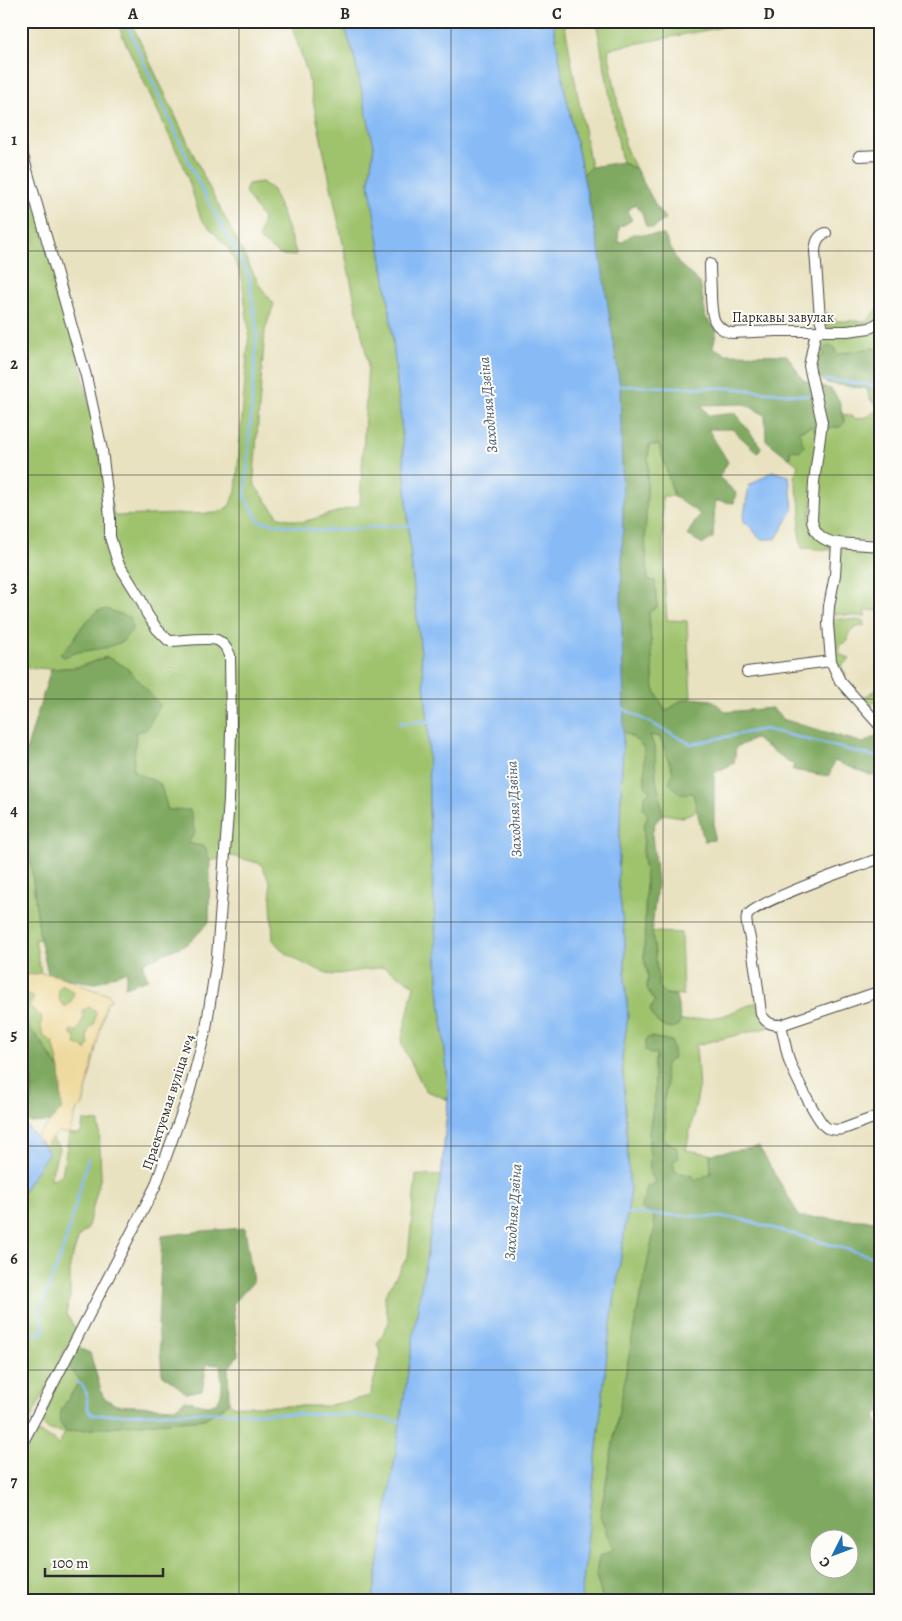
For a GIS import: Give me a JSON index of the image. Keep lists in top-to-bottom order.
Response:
{
  "streets": {
    "street": ["Паркавы завулак", "Праектуемая вуліца №4"]
  },
  "water": ["Заходняя Дзвіна"],
  "scale_bar": "100 m",
  "north": "bottom left",
  "grid": {
    "columns": [
      "A",
      "B",
      "C",
      "D"
    ],
    "rows": [
      "1",
      "2",
      "3",
      "4",
      "5",
      "6",
      "7"
    ]
  }
}
